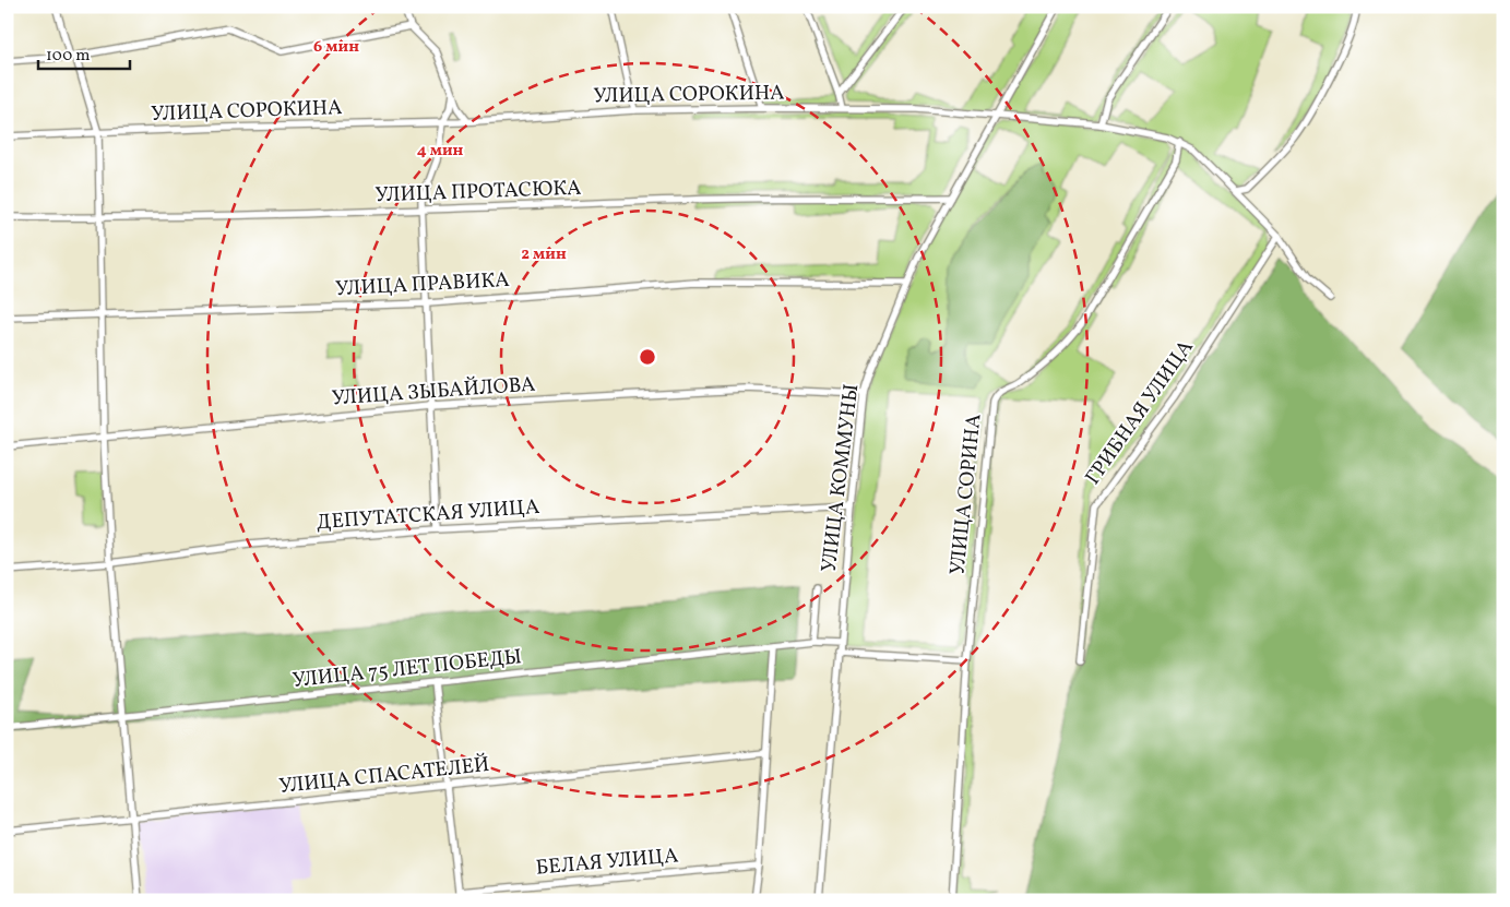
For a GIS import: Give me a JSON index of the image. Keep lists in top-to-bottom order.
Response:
{
  "streets": {
    "street": [
      "УЛИЦА СОРОКИНА",
      "УЛИЦА ПРОТАСЮКА",
      "УЛИЦА ПРАВИКА",
      "УЛИЦА ЗЫБАЙЛОВА",
      "ГРИБНАЯ УЛИЦА",
      "УЛИЦА КОММУНЫ",
      "УЛИЦА СОРИНА",
      "ДЕПУТАТСКАЯ УЛИЦА",
      "УЛИЦА 75 ЛЕТ ПОБЕДЫ",
      "УЛИЦА СПАСАТЕЛЕЙ",
      "БЕЛАЯ УЛИЦА"
    ]
  },
  "crossings": [
    ["УЛИЦА СОРОКИНА", "ГРИБНАЯ УЛИЦА"],
    ["УЛИЦА СОРОКИНА", "УЛИЦА КОММУНЫ"],
    ["УЛИЦА СОРОКИНА", "УЛИЦА СОРИНА"],
    ["УЛИЦА ПРОТАСЮКА", "УЛИЦА КОММУНЫ"],
    ["УЛИЦА ПРАВИКА", "УЛИЦА КОММУНЫ"],
    ["УЛИЦА ЗЫБАЙЛОВА", "УЛИЦА КОММУНЫ"],
    ["УЛИЦА КОММУНЫ", "ДЕПУТАТСКАЯ УЛИЦА"],
    ["УЛИЦА КОММУНЫ", "УЛИЦА 75 ЛЕТ ПОБЕДЫ"]
  ],
  "scale_bar": "100 m",
  "rings": ["6 мин", "4 мин", "2 мин"]
}
